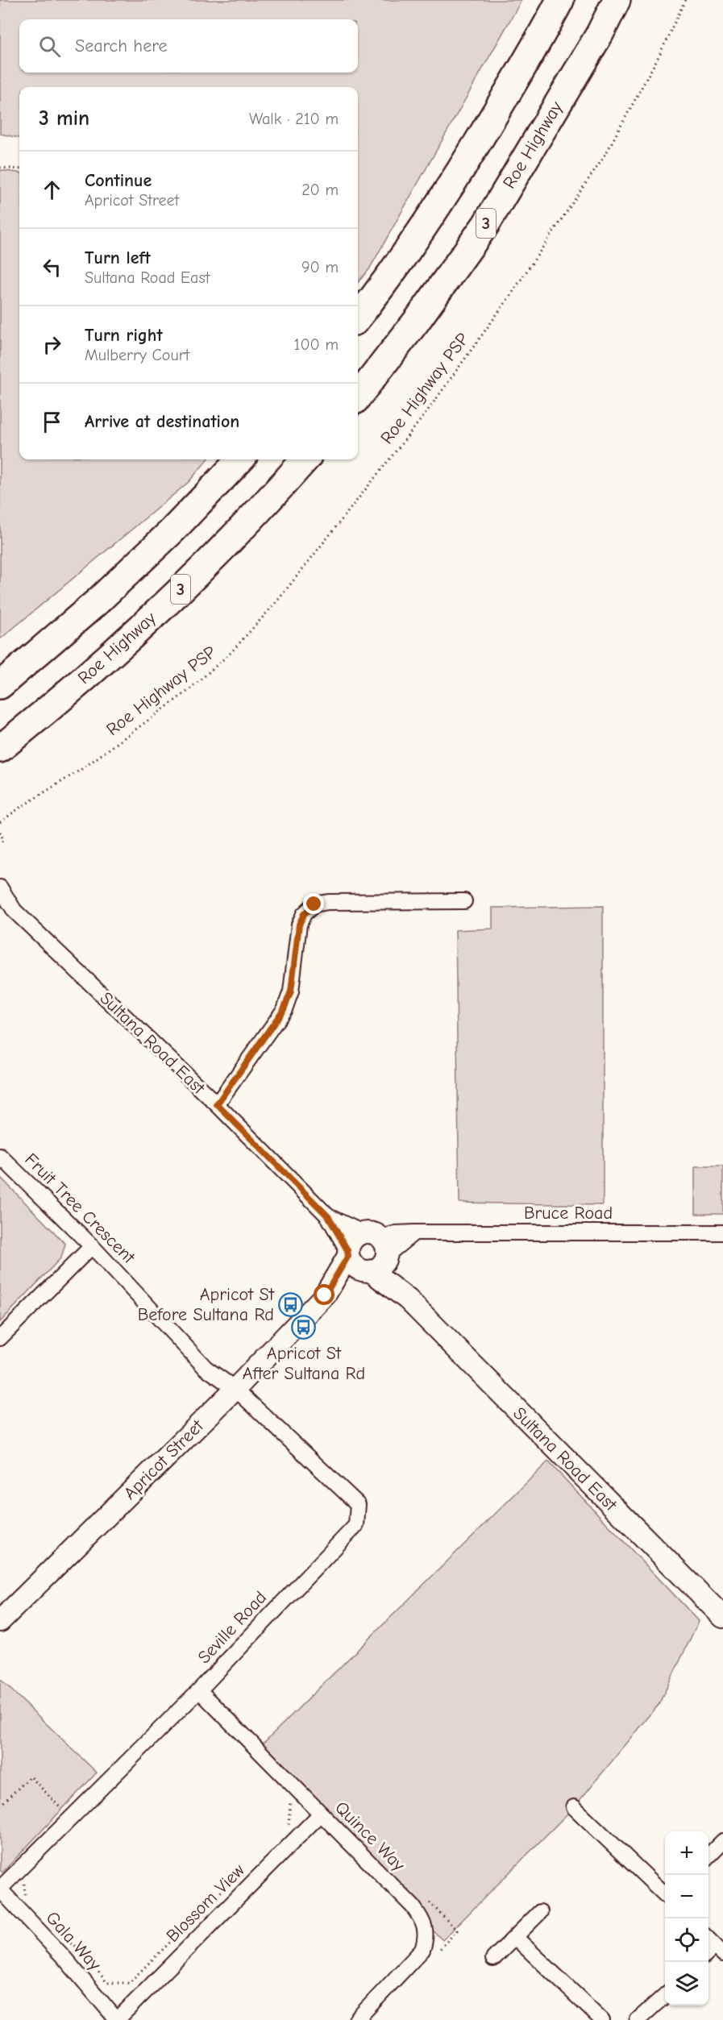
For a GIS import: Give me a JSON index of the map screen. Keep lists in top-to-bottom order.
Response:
{
  "streets": {
    "highway": ["Roe Highway", "3"],
    "street": [
      "Sultana Road East",
      "Fruit Tree Crescent",
      "Bruce Road",
      "Apricot Street",
      "Seville Road",
      "Quince Way",
      "Blossom View",
      "Gala Way"
    ],
    "path": ["Roe Highway PSP"]
  },
  "crossings": [
    ["Sultana Road East", "Bruce Road"],
    ["Sultana Road East", "Apricot Street"],
    ["Fruit Tree Crescent", "Apricot Street"],
    ["Fruit Tree Crescent", "Seville Road"],
    ["Bruce Road", "Apricot Street"],
    ["Apricot Street", "Seville Road"],
    ["Seville Road", "Quince Way"],
    ["Seville Road", "Gala Way"],
    ["Quince Way", "Blossom View"],
    ["Blossom View", "Gala Way"]
  ],
  "places": {
    "bus stop": ["Apricot St Before Sultana Rd", "Apricot St After Sultana Rd"]
  },
  "page": {
    "search": "Search here",
    "heading": ["3 min", "Walk · 210 m"],
    "list": [
      ["Continue", "Apricot Street", "20 m"],
      ["Turn left", "Sultana Road East", "90 m"],
      ["Turn right", "Mulberry Court", "100 m"],
      "Arrive at destination"
    ],
    "map_buttons": ["+", "−"]
  }
}
